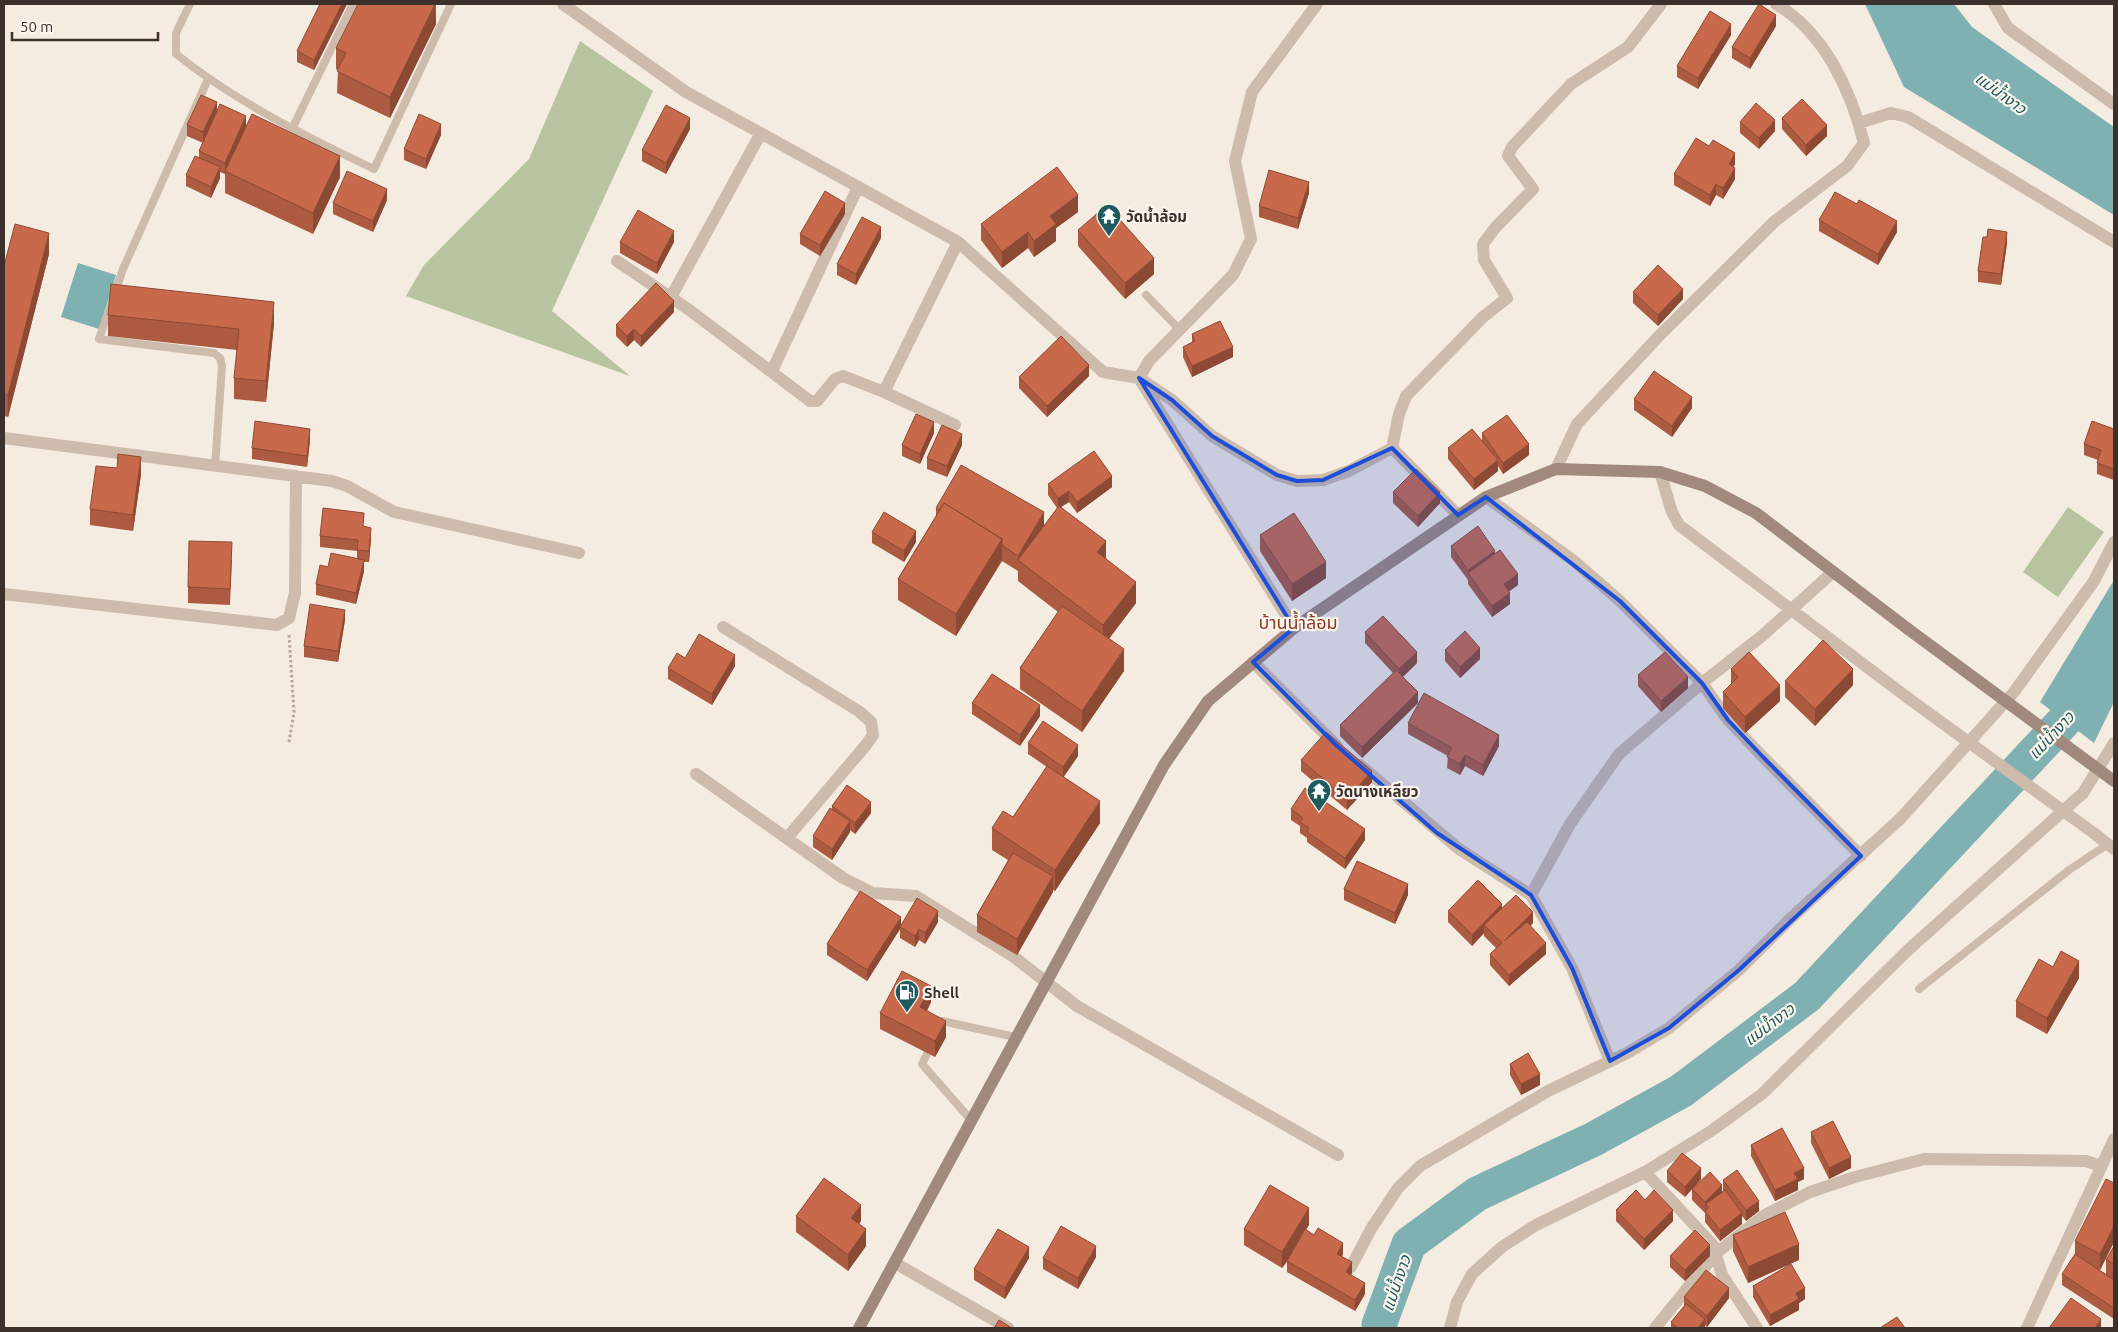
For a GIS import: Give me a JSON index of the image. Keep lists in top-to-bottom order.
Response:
{
  "districts": ["บ้านน้ำล้อม"],
  "water": ["แม่น้ำงาว"],
  "places": {
    "temple": ["วัดน้ำล้อม", "วัดนางเหลียว"],
    "fuel station": ["Shell"]
  },
  "scale_bar": "50 m"
}
